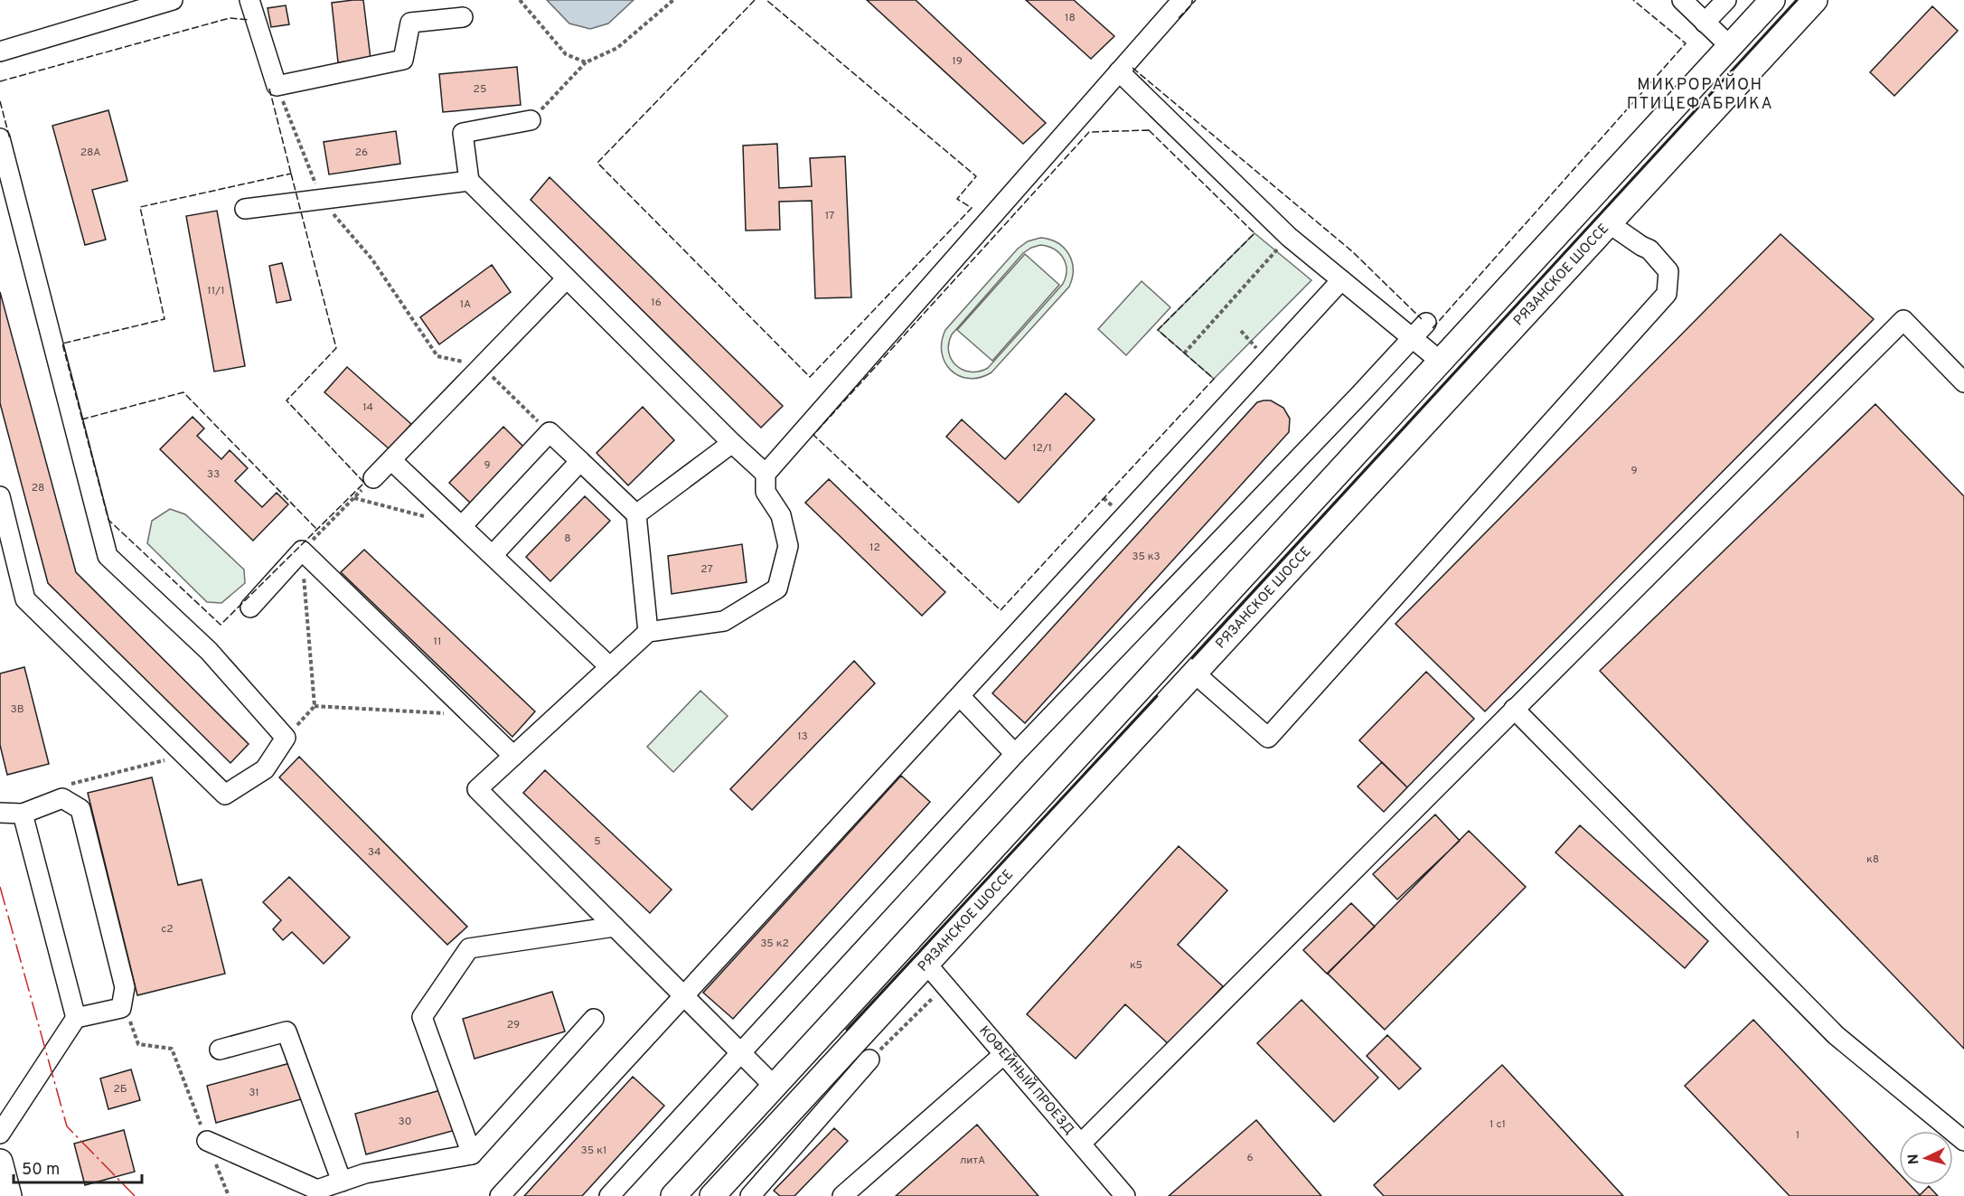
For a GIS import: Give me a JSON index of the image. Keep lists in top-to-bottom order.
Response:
{
  "streets": {
    "main road": ["РЯЗАНСКОЕ ШОССЕ"],
    "lane": ["КОФЕЙНЫЙ ПРОЕЗД"]
  },
  "crossings": [
    ["РЯЗАНСКОЕ ШОССЕ", "КОФЕЙНЫЙ ПРОЕЗД"]
  ],
  "districts": ["МИКРОРАЙОН ПТИЦЕФАБРИКА"],
  "house_numbers": [
    "18",
    "19",
    "25",
    "28А",
    "26",
    "17",
    "11/1",
    "16",
    "1А",
    "14",
    "12/1",
    "9",
    "9",
    "33",
    "28",
    "8",
    "12",
    "35 к3",
    "27",
    "11",
    "3В",
    "13",
    "5",
    "34",
    "к8",
    "с2",
    "35 к2",
    "к5",
    "29",
    "2Б",
    "31",
    "30",
    "1 с1",
    "1",
    "35 к1",
    "6",
    "литА"
  ],
  "scale_bar": "50 m",
  "north": "left"
}
